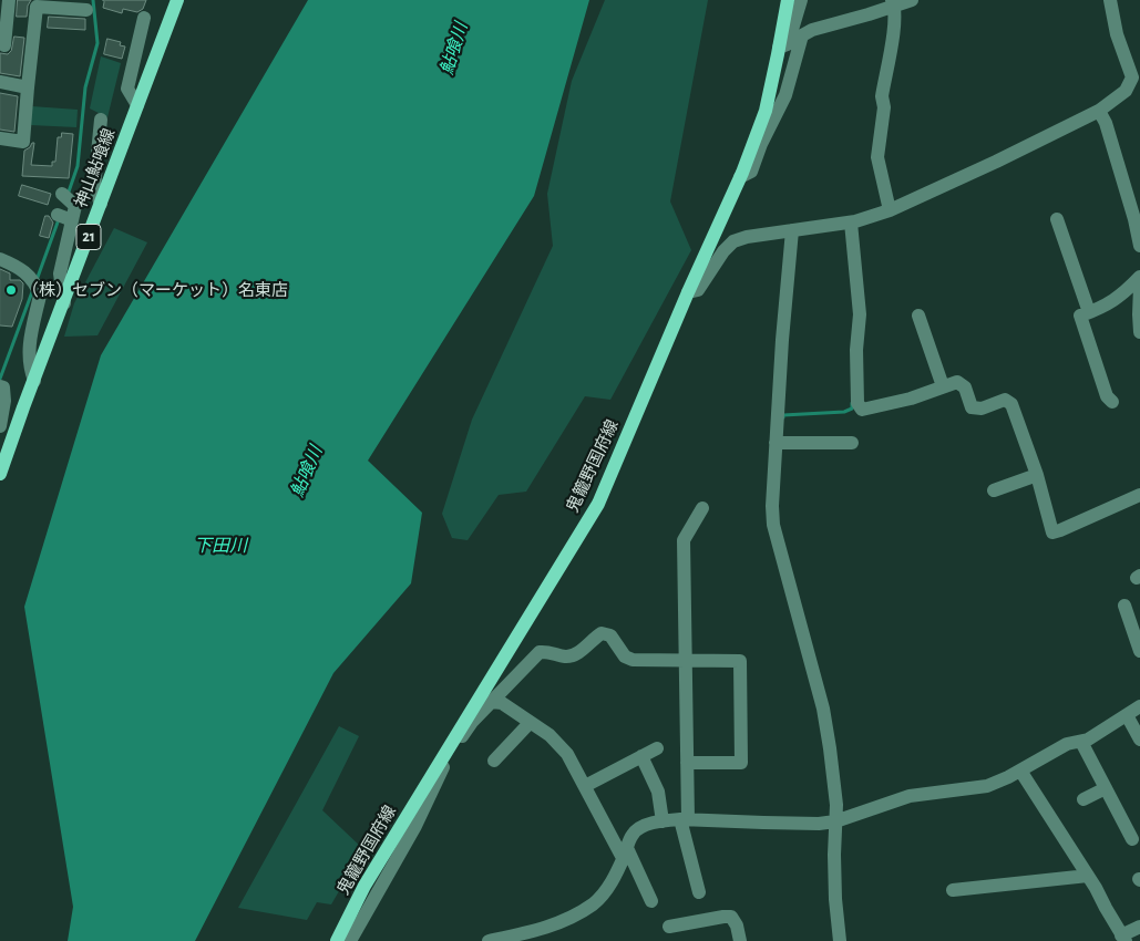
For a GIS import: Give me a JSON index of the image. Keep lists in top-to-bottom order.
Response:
{
  "streets": {
    "main road": ["神山鮎喰線", "21", "鬼籠野国府線"]
  },
  "water": ["鮎喰川", "下田川"],
  "places": ["（株）セブン（マーケット）名東店"]
}
